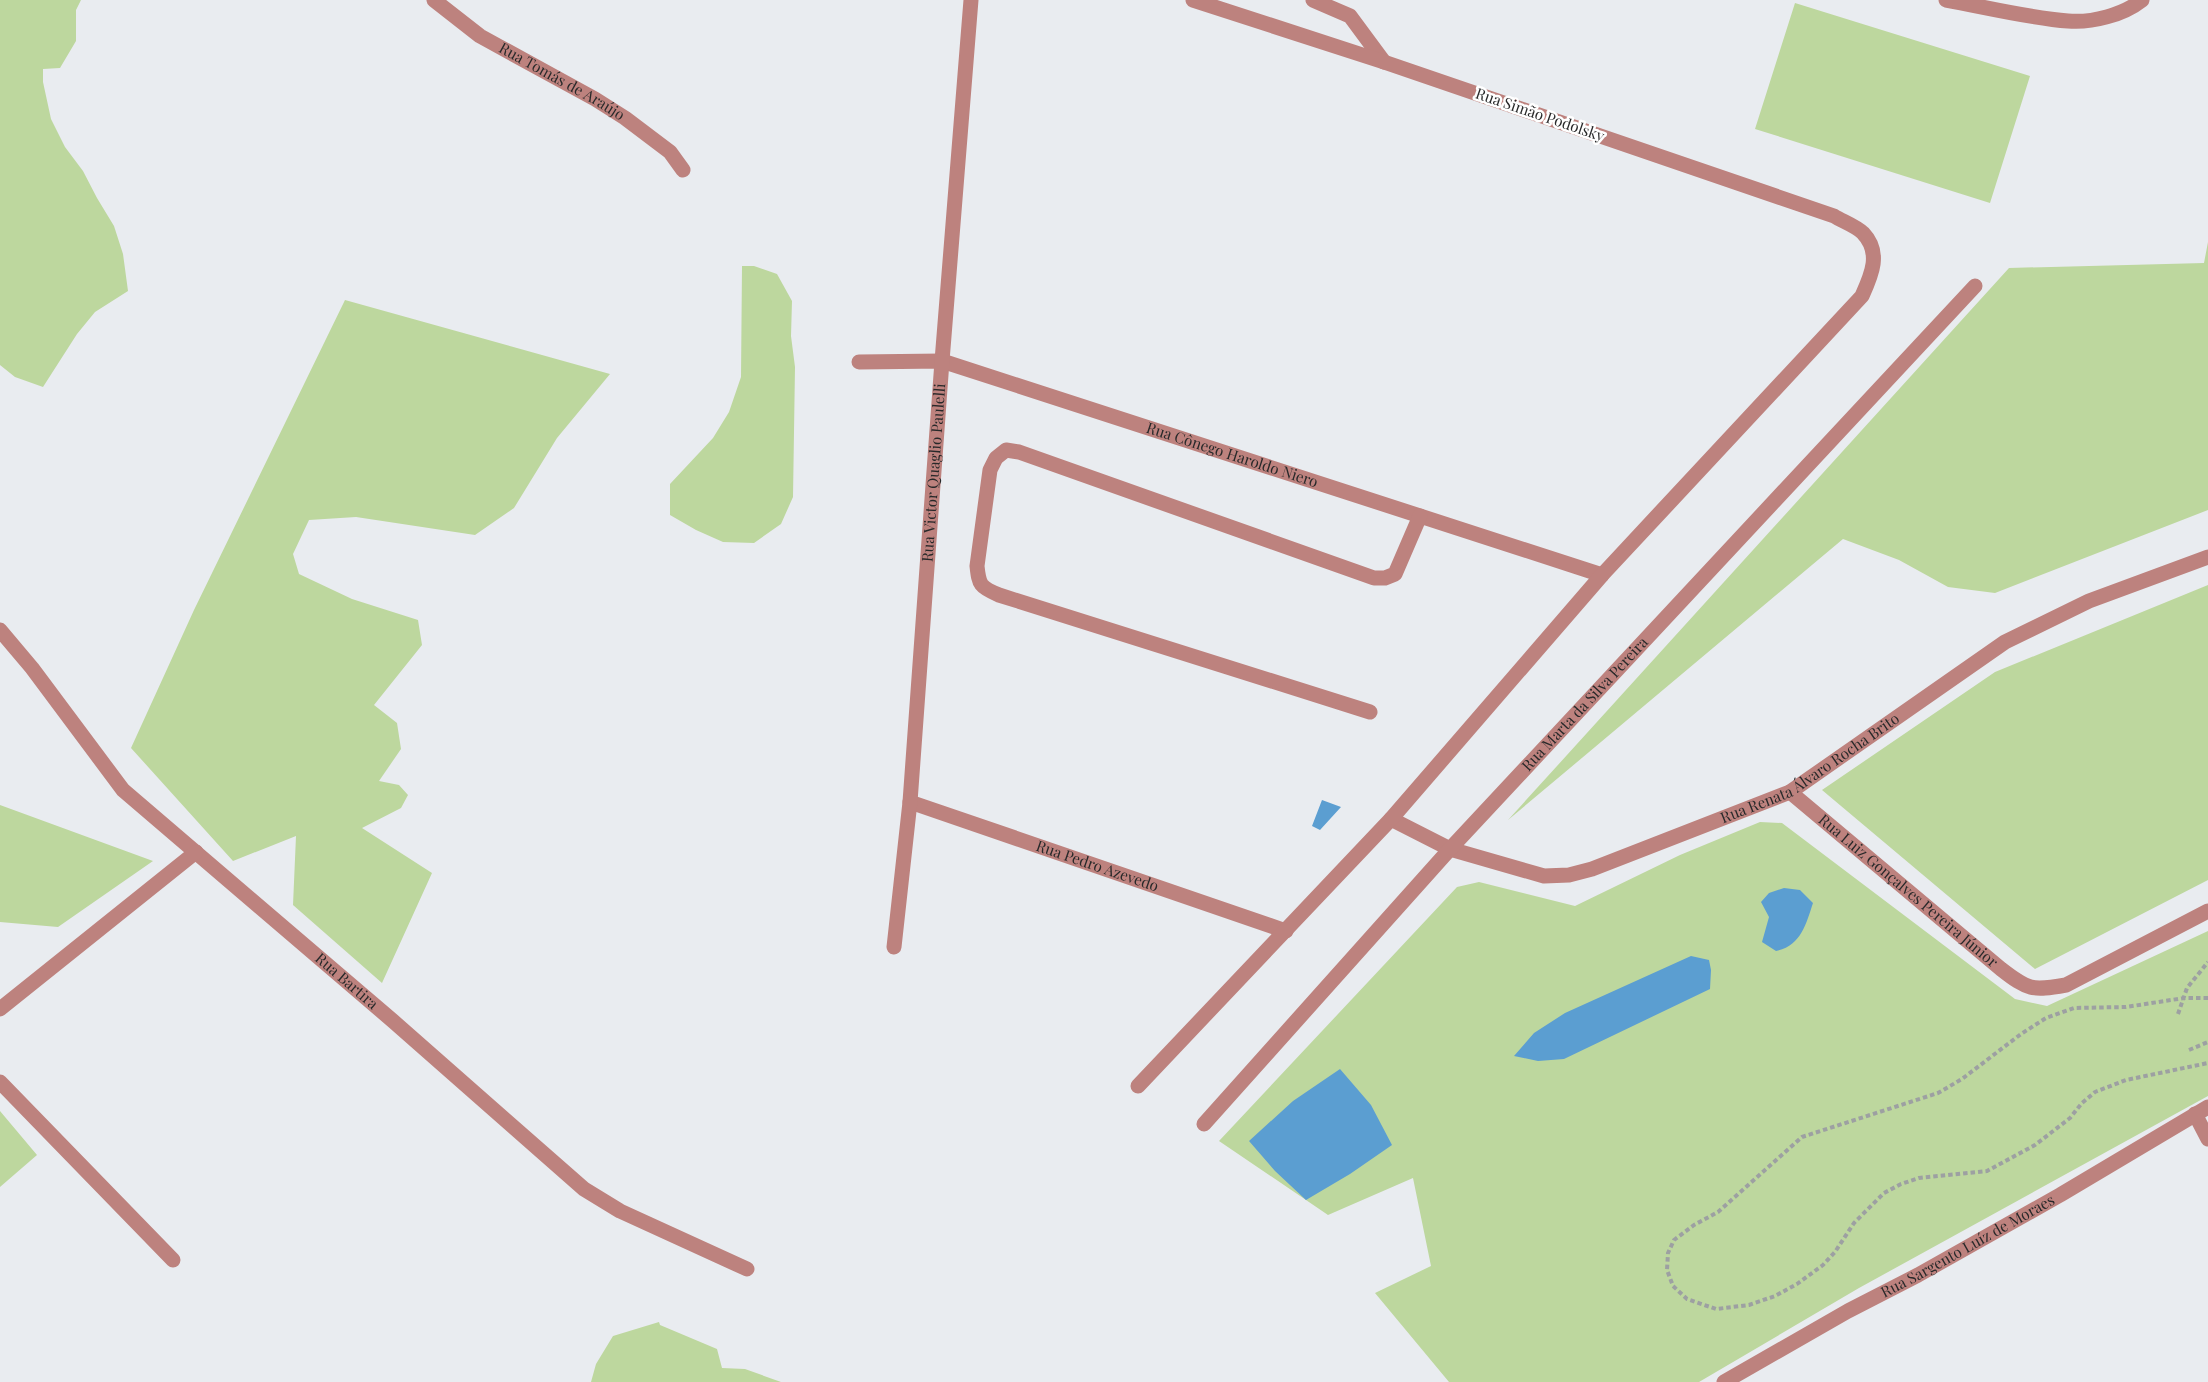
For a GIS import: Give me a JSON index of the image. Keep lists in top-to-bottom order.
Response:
{
  "streets": {
    "street": [
      "Rua Tomás de Araújo",
      "Rua Simão Podolsky",
      "Rua Cônego Haroldo Niero",
      "Rua Victor Quaglio Paulelli",
      "Rua Marta da Silva Pereira",
      "Rua Renata Álvaro Rocha Brito",
      "Rua Pedro Azevedo",
      "Rua Luiz Gonçalves Pereira Júnior",
      "Rua Bartira",
      "Rua Sargento Luíz de Moraes"
    ]
  },
  "crossings": [
    ["Rua Simão Podolsky", "Rua Cônego Haroldo Niero"],
    ["Rua Cônego Haroldo Niero", "Rua Victor Quaglio Paulelli"],
    ["Rua Victor Quaglio Paulelli", "Rua Pedro Azevedo"],
    ["Rua Marta da Silva Pereira", "Rua Renata Álvaro Rocha Brito"],
    ["Rua Renata Álvaro Rocha Brito", "Rua Luiz Gonçalves Pereira Júnior"]
  ]
}
